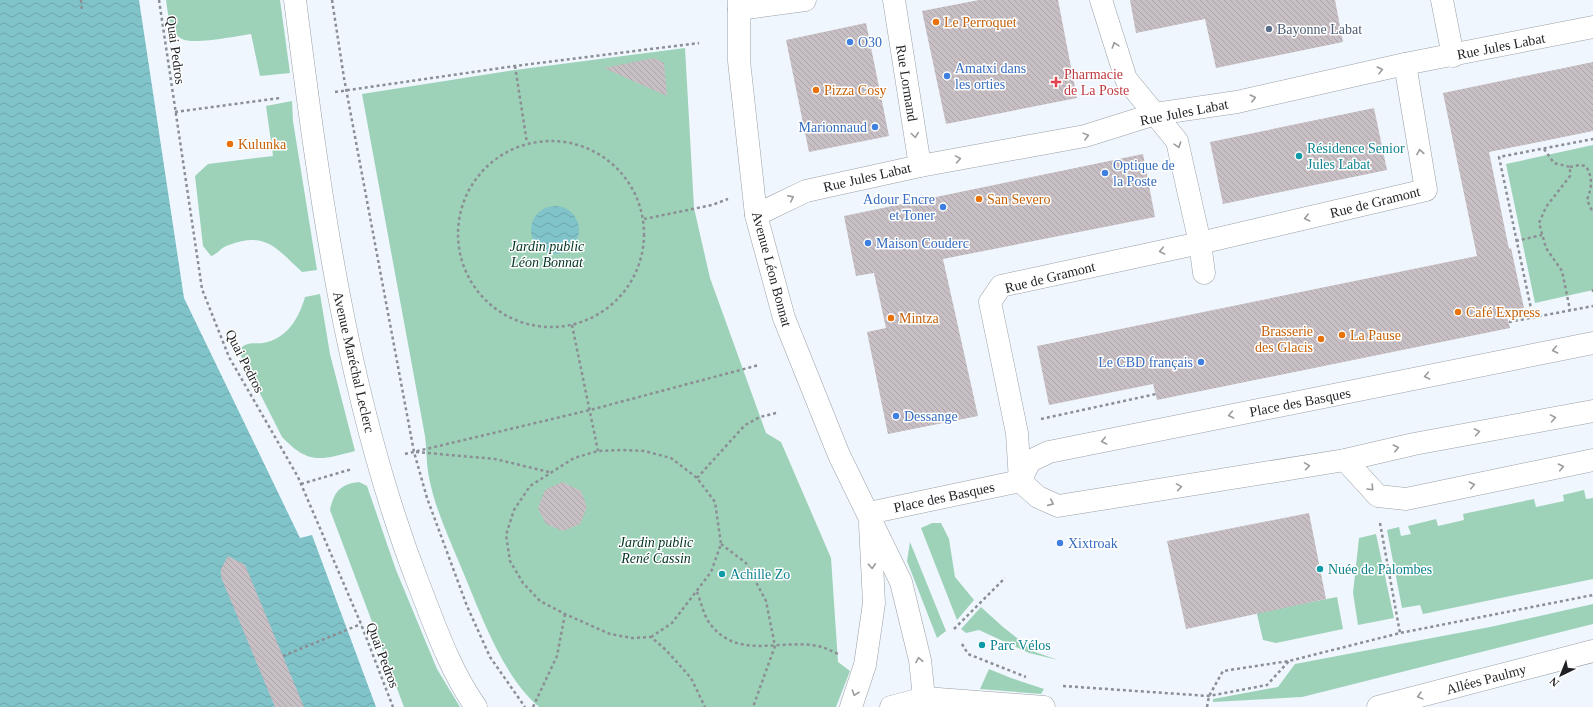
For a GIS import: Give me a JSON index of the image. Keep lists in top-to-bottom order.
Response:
{
  "streets": {
    "street": [
      "Rue Jules Labat",
      "Rue Lormand",
      "Rue de Gramont",
      "Avenue Léon Bonnat",
      "Avenue Maréchal Leclerc",
      "Place des Basques",
      "Allées Paulmy"
    ],
    "path": ["Quai Pedros"]
  },
  "crossings": [
    ["Rue Jules Labat", "Rue Lormand"],
    ["Rue Jules Labat", "Rue de Gramont"],
    ["Rue Jules Labat", "Avenue Léon Bonnat"],
    ["Rue de Gramont", "Place des Basques"],
    ["Avenue Léon Bonnat", "Place des Basques"]
  ],
  "one_way": ["Rue Jules Labat", "Rue Lormand"],
  "parks": ["Jardin public Léon Bonnat", "Jardin public René Cassin"],
  "places": {
    "other": [
      "Le Perroquet",
      "Bayonne Labat",
      "O30",
      "Amatxi dans les orties",
      "Pizza Cosy",
      "Marionnaud",
      "Kulunka",
      "Résidence Senior Jules Labat",
      "Optique de la Poste",
      "San Severo",
      "Adour Encre et Toner",
      "Maison Couderc",
      "Café Express",
      "Mintza",
      "La Pause",
      "Brasserie des Glacis",
      "Le CBD français",
      "Dessange",
      "Xixtroak",
      "Nuée de Palombes",
      "Achille Zo",
      "Parc Vélos"
    ],
    "health": ["Pharmacie de La Poste"]
  },
  "north": "bottom left"
}
